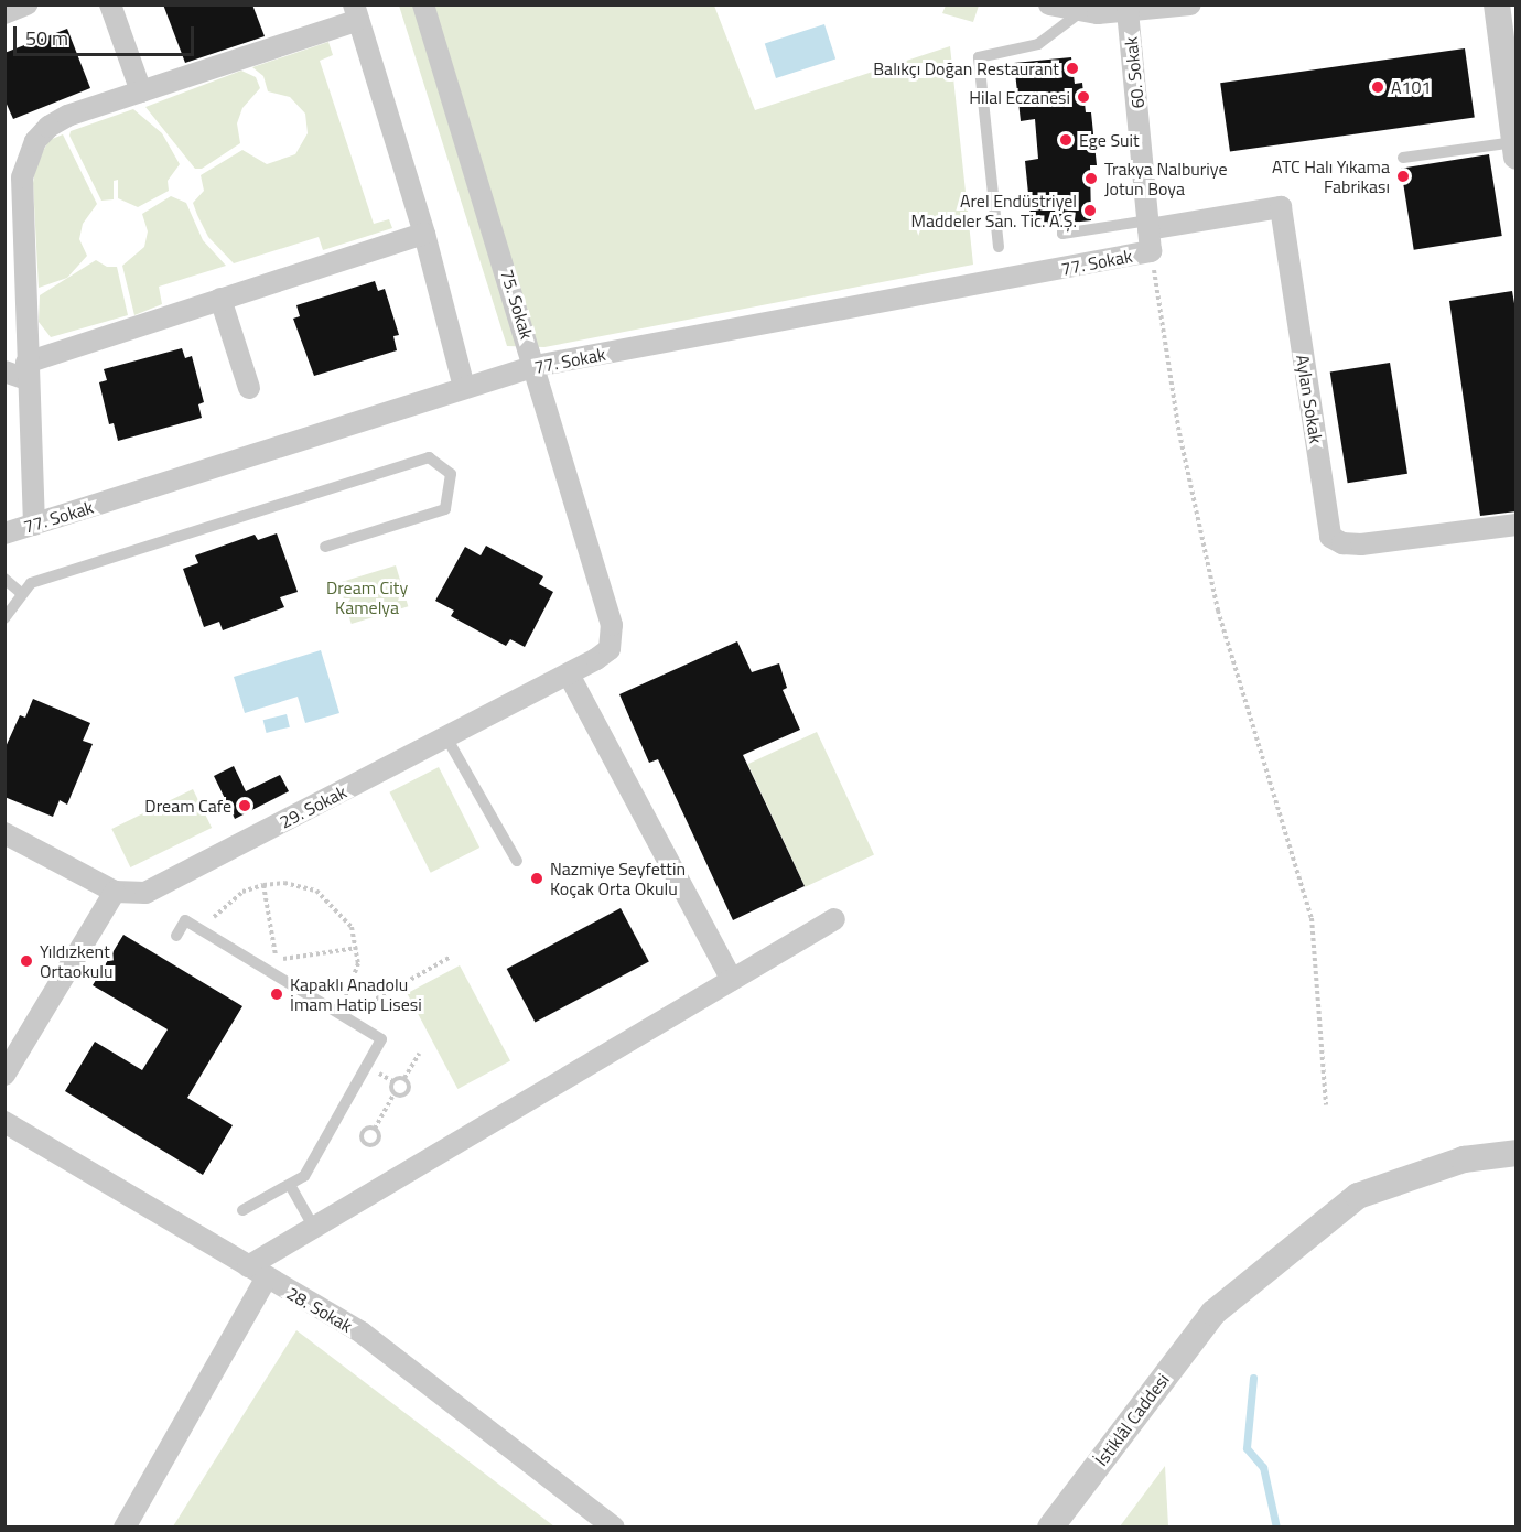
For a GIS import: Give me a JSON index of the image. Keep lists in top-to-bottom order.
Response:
{
  "streets": {
    "street": [
      "60. Sokak",
      "77. Sokak",
      "75. Sokak",
      "Aylan Sokak",
      "29. Sokak",
      "28. Sokak",
      "İstiklâl Caddesi"
    ]
  },
  "crossings": [
    ["60. Sokak", "77. Sokak"],
    ["60. Sokak", "Aylan Sokak"],
    ["77. Sokak", "75. Sokak"],
    ["75. Sokak", "29. Sokak"]
  ],
  "parks": ["Dream City Kamelya"],
  "places": [
    "Balıkçı Doğan Restaurant",
    "A101",
    "Hilal Eczanesi",
    "Ege Suit",
    "ATC Halı Yıkama Fabrikası",
    "Trakya Nalburiye Jotun Boya",
    "Arel Endüstriyel Maddeler San. Tic. A.Ş.",
    "Dream Cafe",
    "Nazmiye Seyfettin Koçak Orta Okulu",
    "Yıldızkent Ortaokulu",
    "Kapaklı Anadolu İmam Hatip Lisesi"
  ],
  "scale_bar": "50 m"
}
